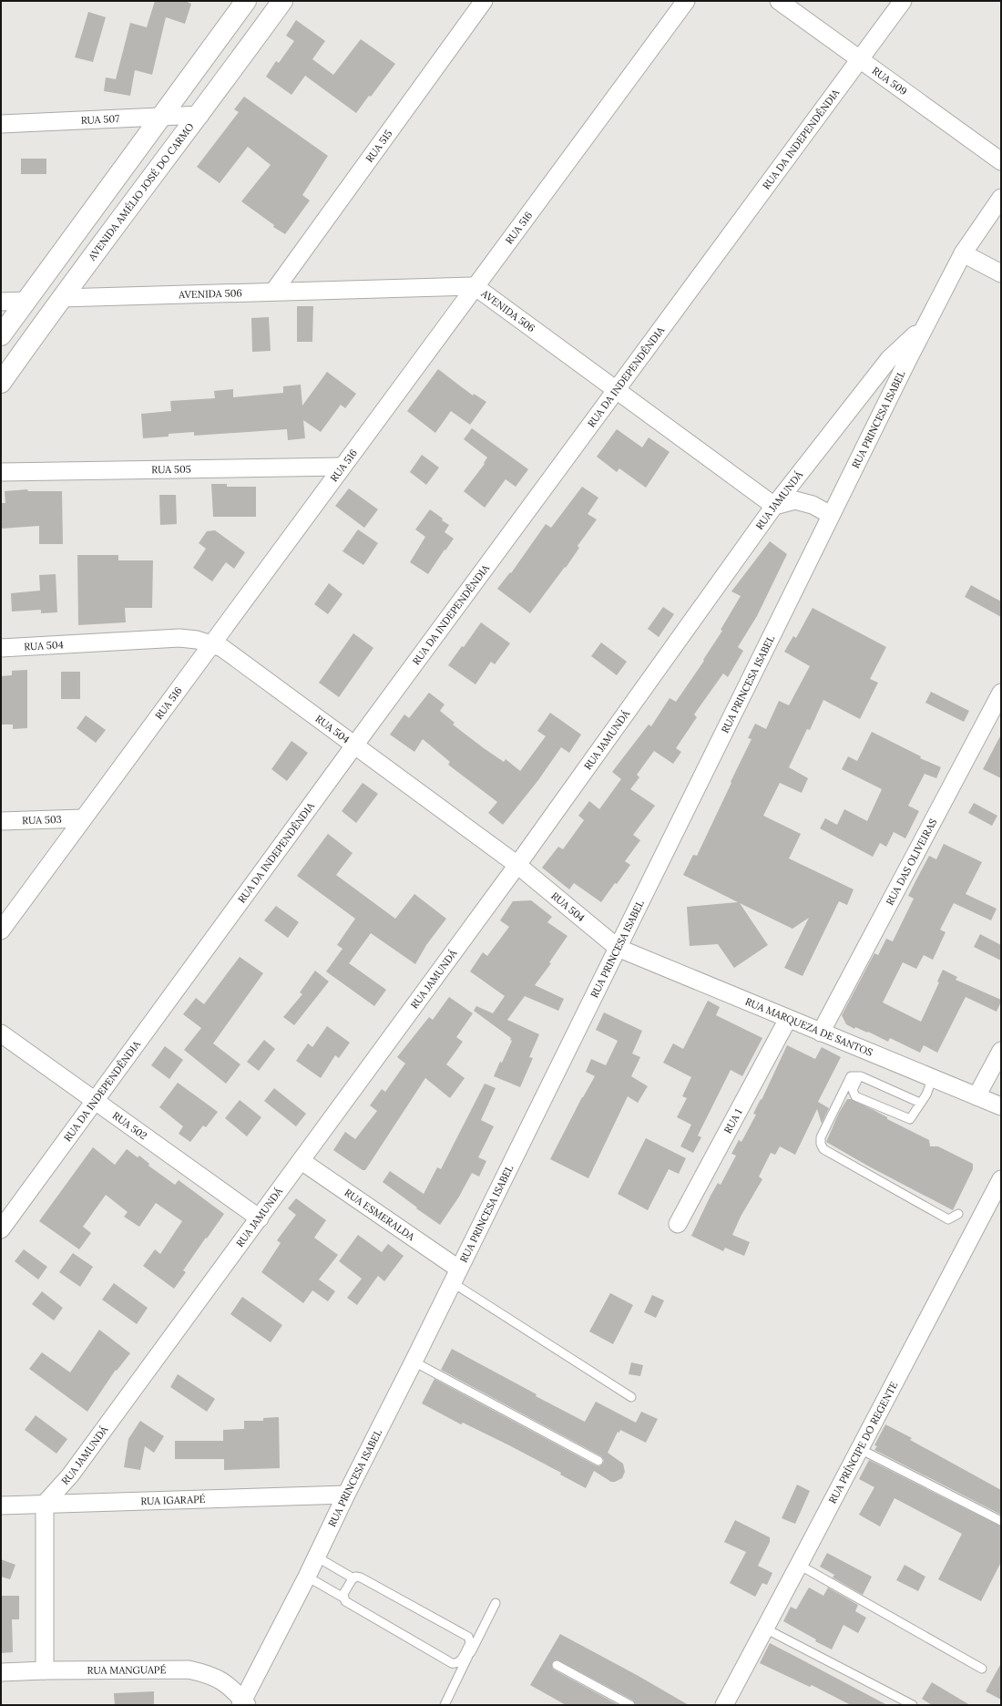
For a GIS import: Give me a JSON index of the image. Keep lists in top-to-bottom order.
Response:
{
  "streets": {
    "street": [
      "RUA 509",
      "RUA 507",
      "RUA DA INDEPENDÊNDIA",
      "RUA 515",
      "AVENIDA AMÉLIO JOSÉ DO CARMO",
      "RUA 516",
      "AVENIDA 506",
      "RUA PRINCESA ISABEL",
      "RUA 505",
      "RUA JAMUNDÁ",
      "RUA 504",
      "RUA 503",
      "RUA DAS OLIVEIRAS",
      "RUA MARQUEZA DE SANTOS",
      "RUA 1",
      "RUA 502",
      "RUA ESMERALDA",
      "RUA PRÍNCIPE DO REGENTE",
      "RUA IGARAPÉ",
      "RUA MANGUAPÉ"
    ]
  },
  "crossings": [
    ["RUA 509", "RUA DA INDEPENDÊNDIA"],
    ["RUA 507", "AVENIDA AMÉLIO JOSÉ DO CARMO"],
    ["RUA DA INDEPENDÊNDIA", "AVENIDA 506"],
    ["RUA DA INDEPENDÊNDIA", "RUA 504"],
    ["RUA DA INDEPENDÊNDIA", "RUA 502"],
    ["RUA 515", "AVENIDA 506"],
    ["AVENIDA AMÉLIO JOSÉ DO CARMO", "AVENIDA 506"],
    ["RUA 516", "AVENIDA 506"],
    ["RUA 516", "RUA 505"],
    ["RUA 516", "RUA 504"],
    ["RUA 516", "RUA 503"],
    ["AVENIDA 506", "RUA JAMUNDÁ"],
    ["RUA PRINCESA ISABEL", "RUA JAMUNDÁ"],
    ["RUA PRINCESA ISABEL", "RUA 504"],
    ["RUA PRINCESA ISABEL", "RUA MARQUEZA DE SANTOS"],
    ["RUA PRINCESA ISABEL", "RUA ESMERALDA"],
    ["RUA PRINCESA ISABEL", "RUA IGARAPÉ"],
    ["RUA PRINCESA ISABEL", "RUA MANGUAPÉ"],
    ["RUA JAMUNDÁ", "RUA 504"],
    ["RUA JAMUNDÁ", "RUA 502"],
    ["RUA JAMUNDÁ", "RUA ESMERALDA"],
    ["RUA JAMUNDÁ", "RUA IGARAPÉ"],
    ["RUA 504", "RUA MARQUEZA DE SANTOS"],
    ["RUA DAS OLIVEIRAS", "RUA MARQUEZA DE SANTOS"],
    ["RUA MARQUEZA DE SANTOS", "RUA 1"]
  ]
}
